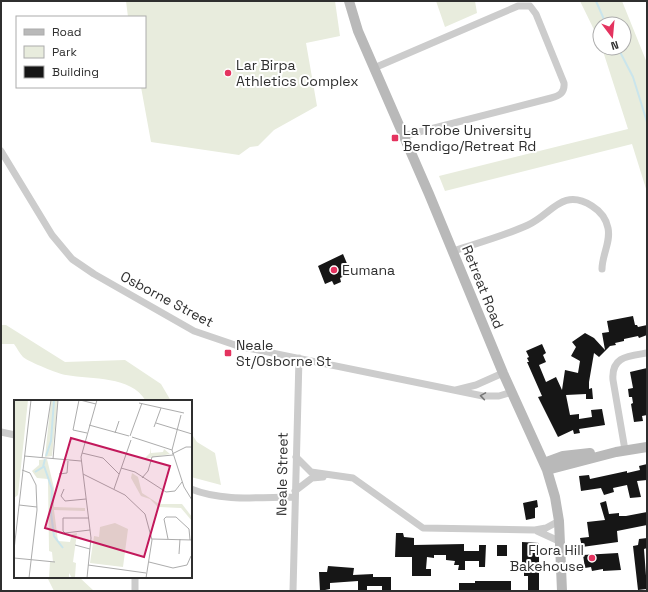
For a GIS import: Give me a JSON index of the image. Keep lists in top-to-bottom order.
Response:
{
  "streets": {
    "street": ["Retreat Road", "Osborne Street", "Neale Street"]
  },
  "crossings": [
    ["Retreat Road", "Osborne Street"],
    ["Osborne Street", "Neale Street"]
  ],
  "places": {
    "other": ["Lar Birpa Athletics Complex", "Eumana", "Flora Hill Bakehouse"],
    "transit": ["La Trobe University Bendigo/Retreat Rd", "Neale St/Osborne St"]
  },
  "legend": ["Road", "Park", "Building"],
  "north": "bottom"
}
